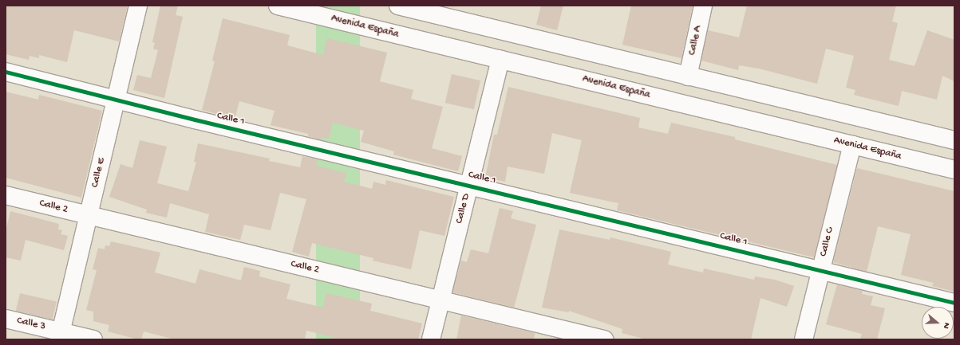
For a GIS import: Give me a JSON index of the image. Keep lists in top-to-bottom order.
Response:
{
  "streets": {
    "street": [
      "Avenida España",
      "Calle A",
      "Calle 1",
      "Calle E",
      "Calle 2",
      "Calle D",
      "Calle C",
      "Calle 3"
    ]
  },
  "crossings": [
    ["Avenida España", "Calle D"],
    ["Avenida España", "Calle C"],
    ["Calle 1", "Calle E"],
    ["Calle 1", "Calle D"],
    ["Calle 1", "Calle C"],
    ["Calle E", "Calle 2"],
    ["Calle E", "Calle 3"],
    ["Calle 2", "Calle D"]
  ],
  "north": "right"
}
